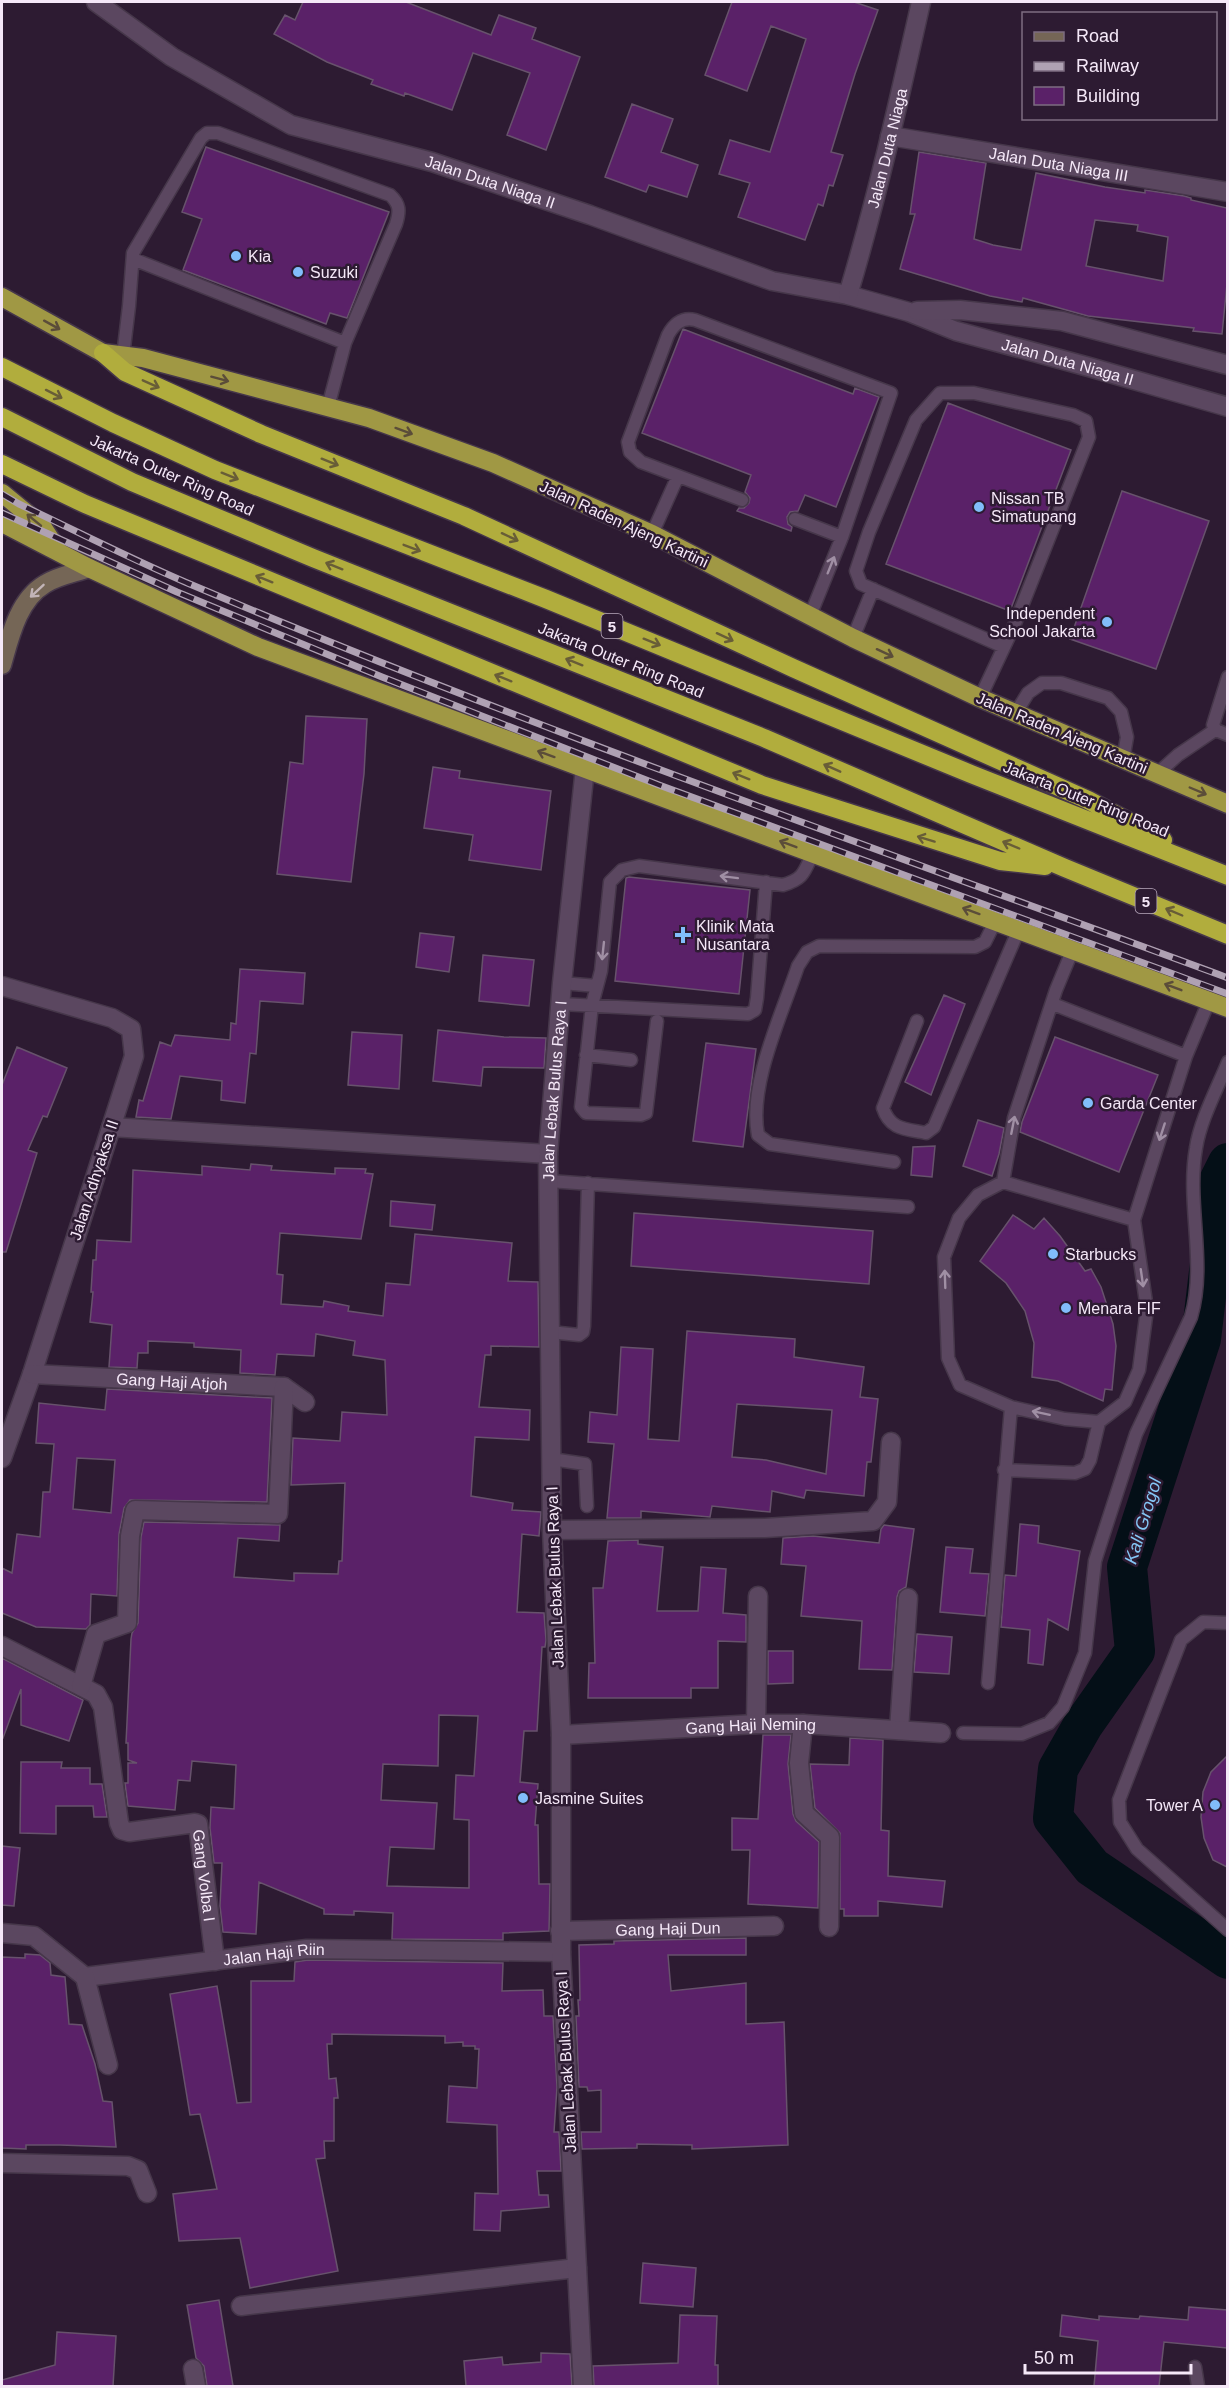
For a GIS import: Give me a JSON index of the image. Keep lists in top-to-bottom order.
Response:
{
  "streets": {
    "highway": ["Jakarta Outer Ring Road", "Jalan Raden Ajeng Kartini", "5"],
    "street": [
      "Jalan Duta Niaga",
      "Jalan Duta Niaga III",
      "Jalan Duta Niaga II",
      "Jalan Lebak Bulus Raya I",
      "Jalan Adhyaksa II",
      "Gang Haji Atjoh",
      "Gang Haji Neming",
      "Gang Volba I",
      "Gang Haji Dun",
      "Jalan Haji Riin"
    ]
  },
  "crossings": [
    ["Jalan Duta Niaga", "Jalan Duta Niaga III"],
    ["Jalan Duta Niaga", "Jalan Duta Niaga II"],
    ["Jalan Lebak Bulus Raya I", "Gang Haji Neming"],
    ["Jalan Lebak Bulus Raya I", "Gang Haji Dun"],
    ["Jalan Lebak Bulus Raya I", "Jalan Haji Riin"],
    ["Jalan Adhyaksa II", "Gang Haji Atjoh"],
    ["Gang Volba I", "Jalan Haji Riin"]
  ],
  "water": ["Kali Grogol"],
  "places": {
    "other": [
      "Kia",
      "Suzuki",
      "Nissan TB Simatupang",
      "Independent School Jakarta",
      "Garda Center",
      "Starbucks",
      "Menara FIF",
      "Jasmine Suites",
      "Tower A"
    ],
    "health": ["Klinik Mata Nusantara"]
  },
  "legend": ["Road", "Railway", "Building"],
  "scale_bar": "50 m"
}
